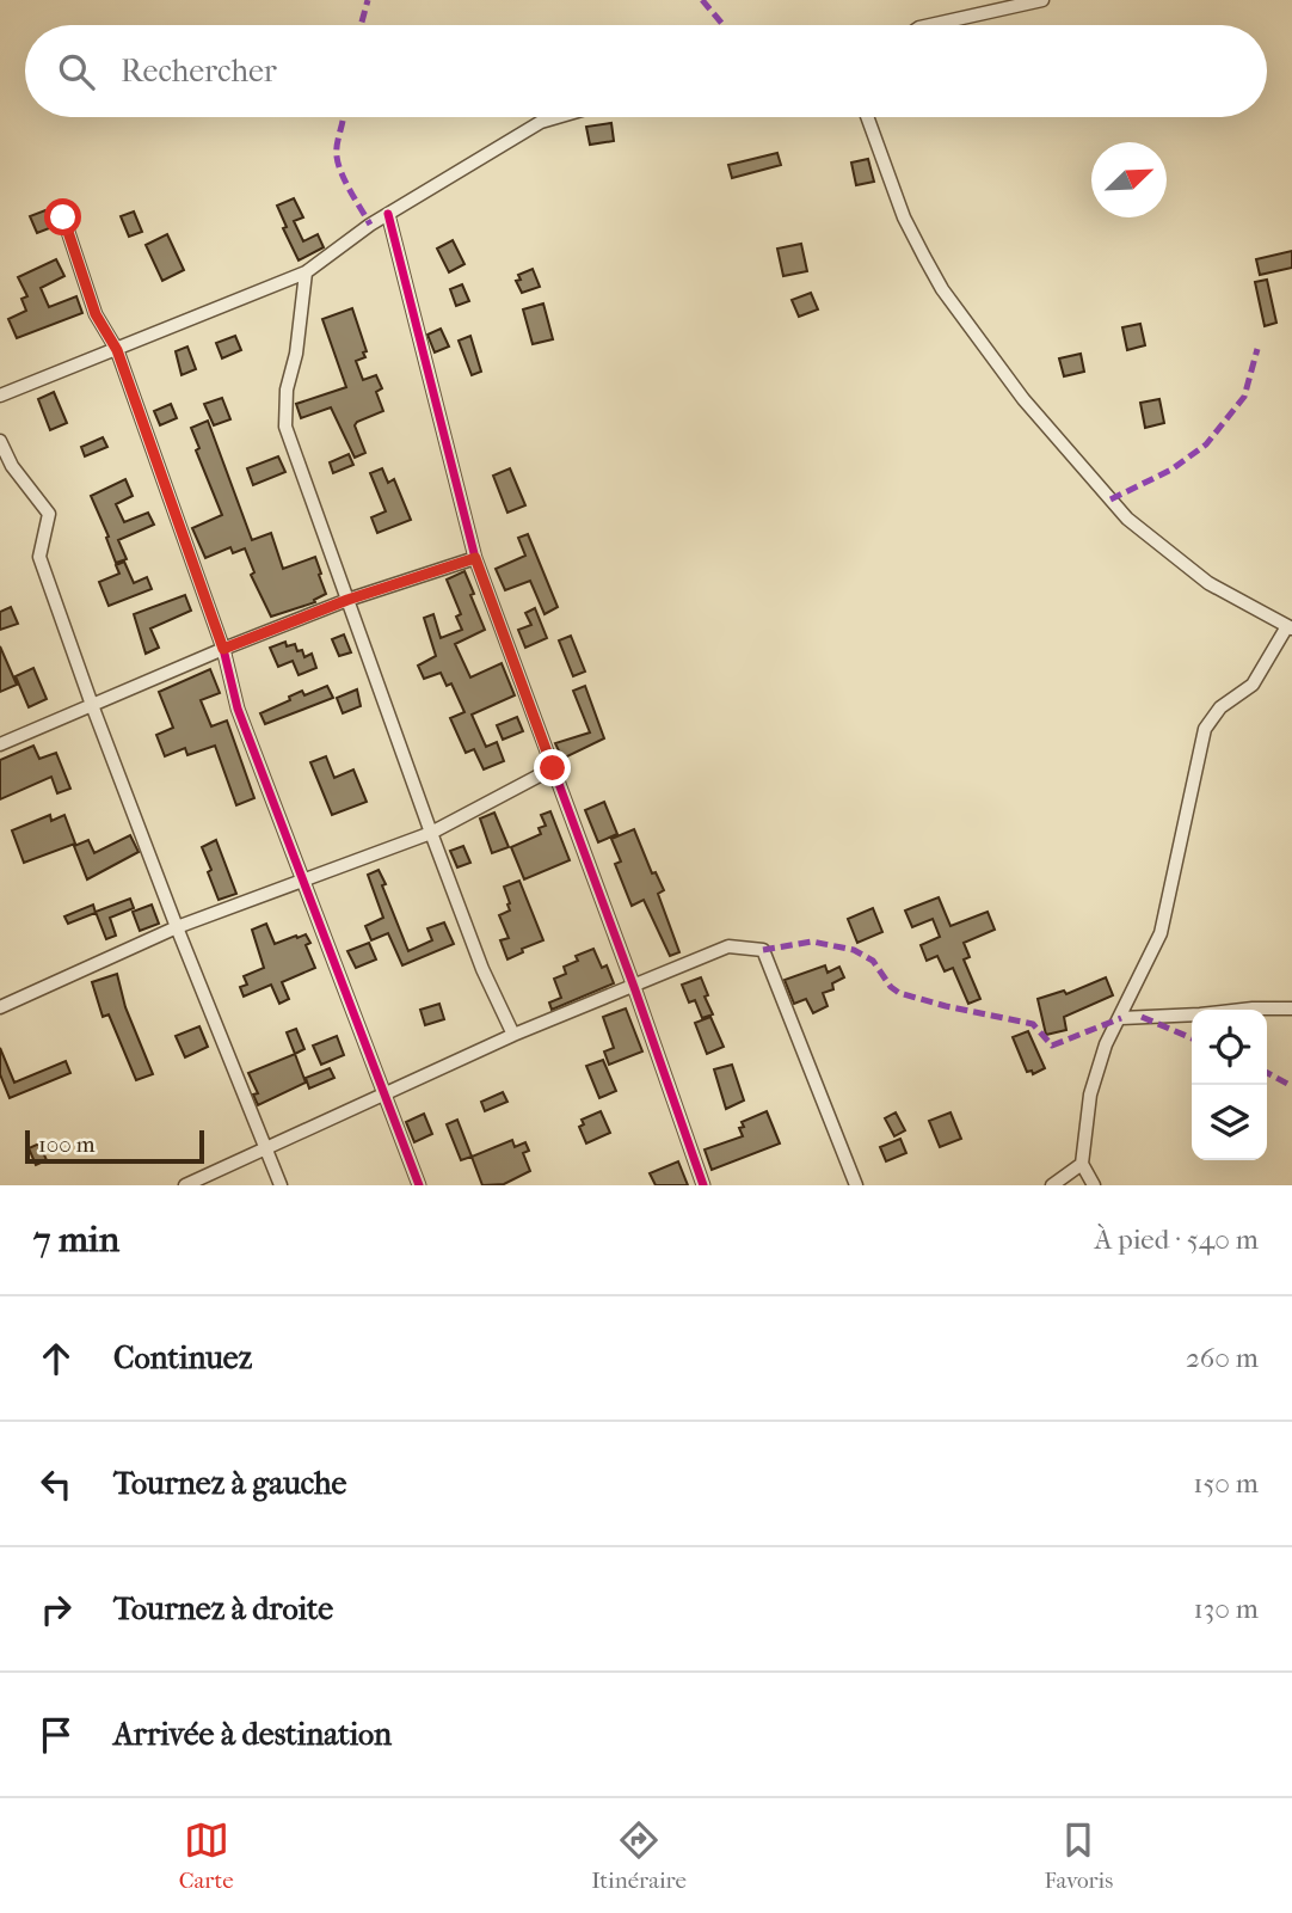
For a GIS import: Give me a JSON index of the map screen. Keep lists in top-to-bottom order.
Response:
{
  "scale_bar": "100 m",
  "north": "top right",
  "page": {
    "search": "Rechercher",
    "scale": "100 m",
    "heading": ["7 min", "À pied · 540 m"],
    "list": [
      ["Continuez", "260 m"],
      ["Tournez à gauche", "150 m"],
      ["Tournez à droite", "130 m"],
      "Arrivée à destination"
    ],
    "nav": ["Carte", "Itinéraire", "Favoris"]
  }
}
